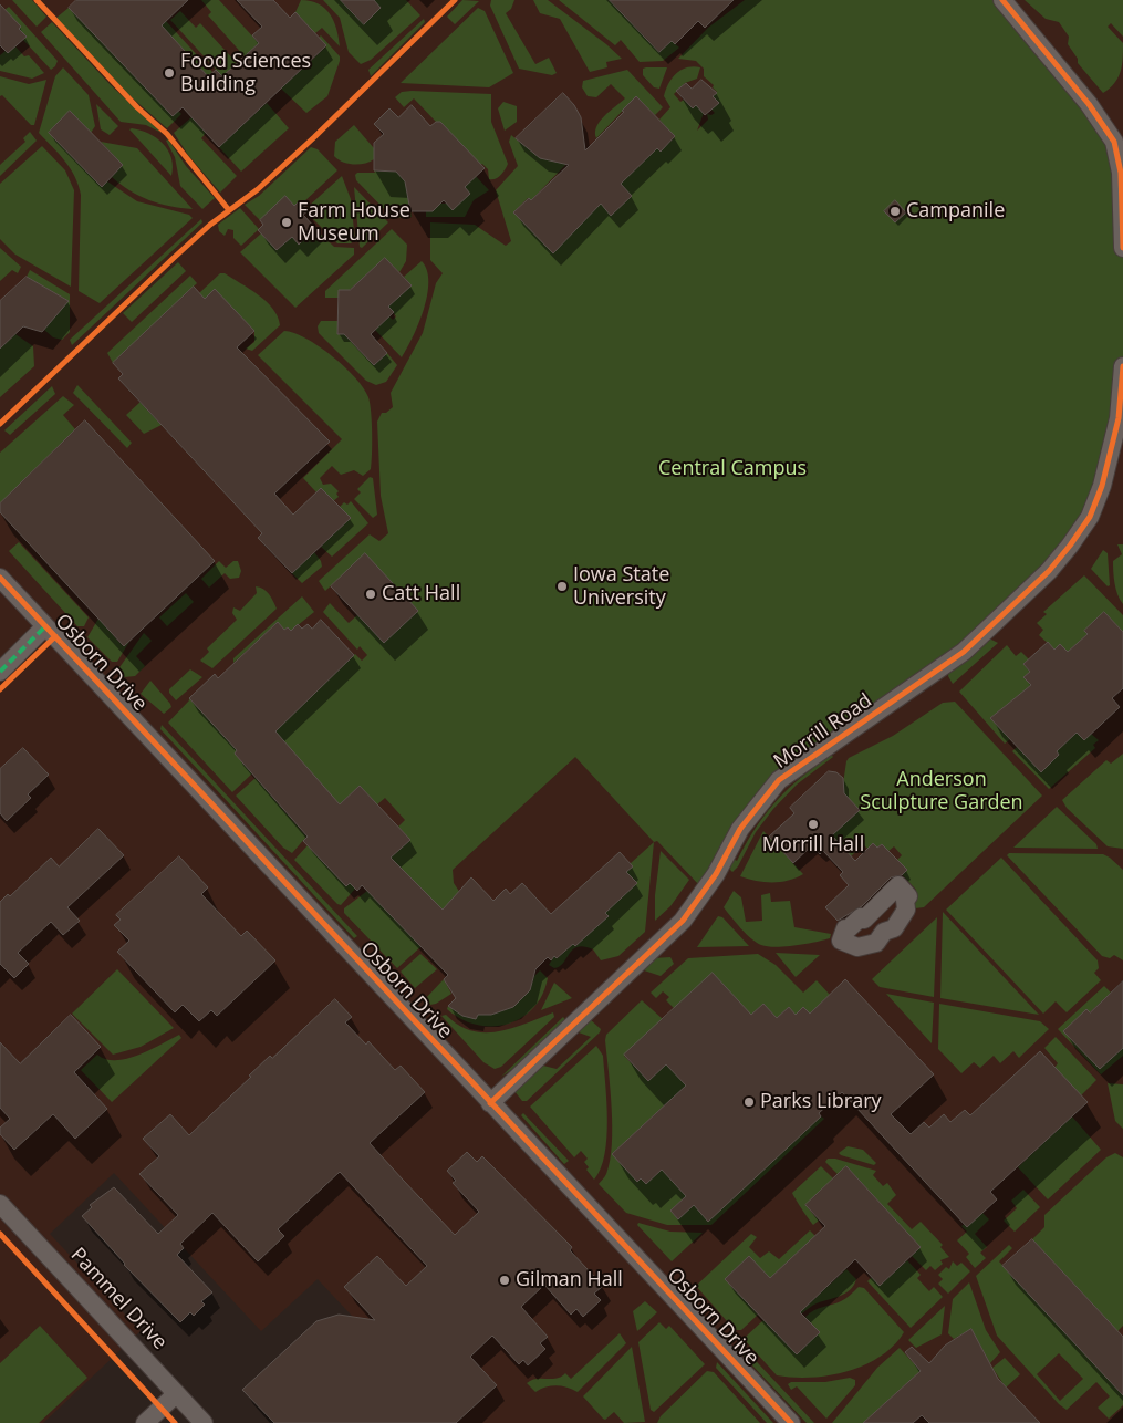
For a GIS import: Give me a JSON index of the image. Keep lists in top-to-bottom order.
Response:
{
  "streets": {
    "street": ["Osborn Drive", "Morrill Road", "Pammel Drive"]
  },
  "crossings": [
    ["Osborn Drive", "Morrill Road"]
  ],
  "parks": ["Central Campus", "Anderson Sculpture Garden"],
  "places": [
    "Food Sciences Building",
    "Campanile",
    "Farm House Museum",
    "Iowa State University",
    "Catt Hall",
    "Morrill Hall",
    "Parks Library",
    "Gilman Hall"
  ]
}
